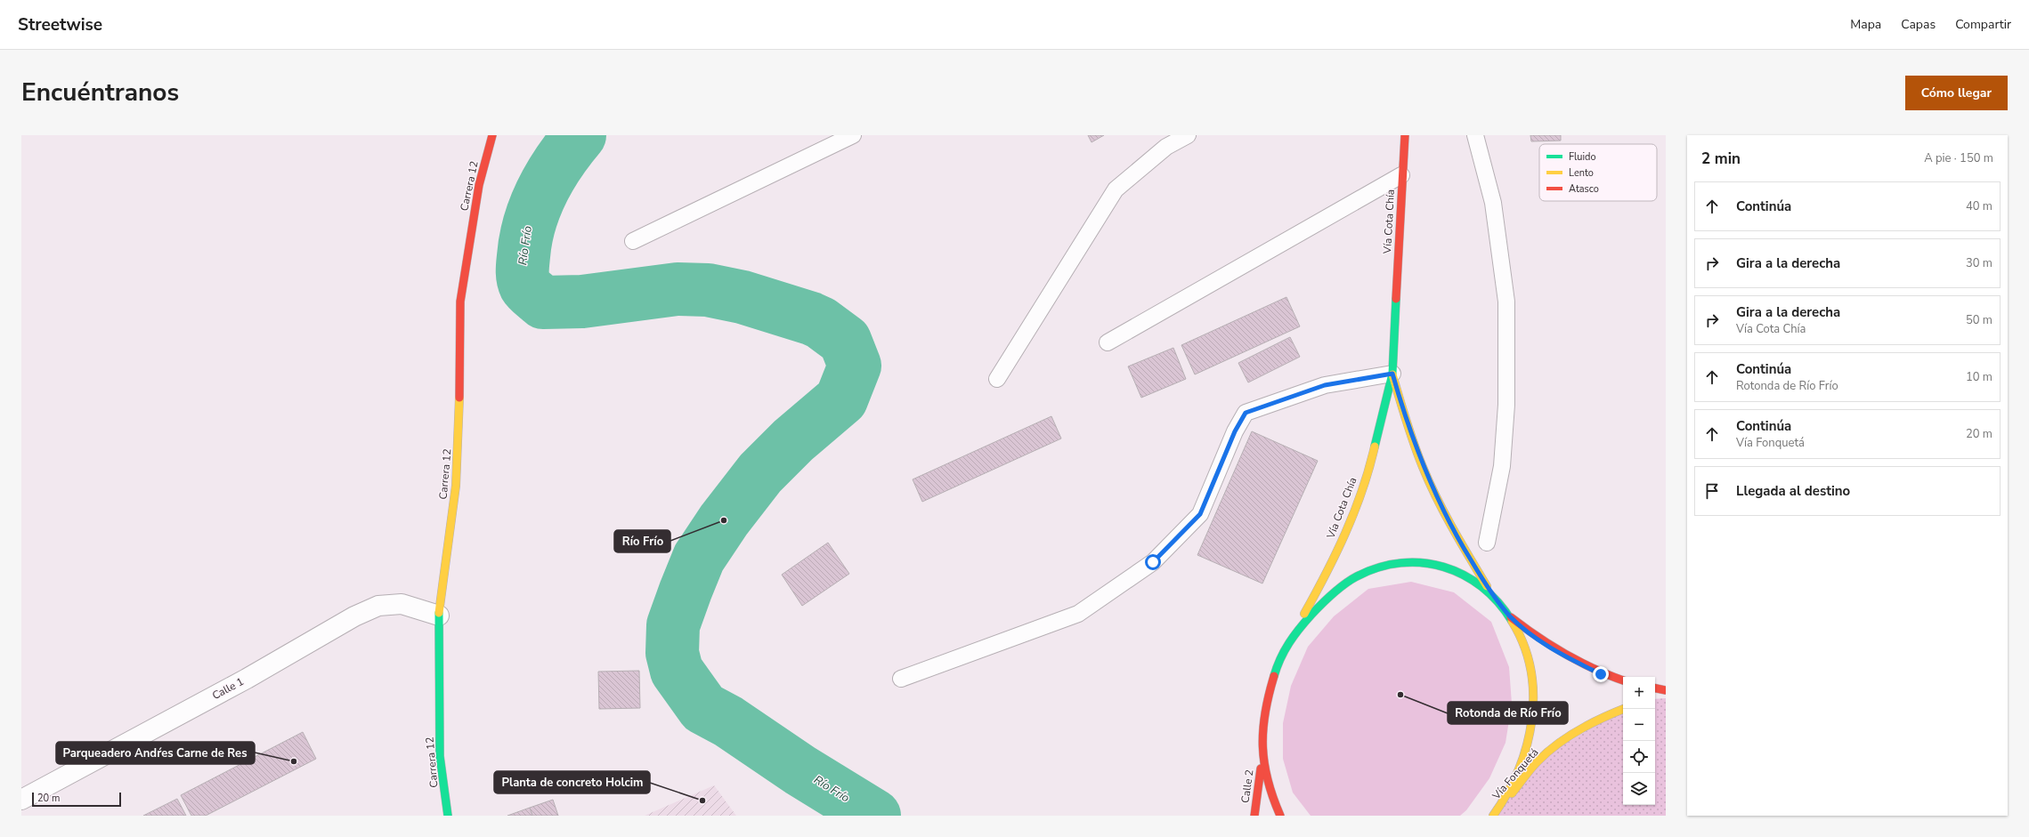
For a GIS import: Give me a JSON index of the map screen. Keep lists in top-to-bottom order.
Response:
{
  "streets": {
    "main road": [
      "Carrera 12",
      "Vía Cota Chía",
      "Vía Fonquetá",
      "Calle 2"
    ],
    "street": ["Calle 1"]
  },
  "crossings": [
    ["Carrera 12", "Calle 1"]
  ],
  "water": ["Río Frío"],
  "places": [
    "Río Frío",
    "Rotonda de Río Frío",
    "Parqueadero Andŕes Carne de Res",
    "Planta de concreto Holcim"
  ],
  "legend": ["Fluido", "Lento", "Atasco"],
  "scale_bar": "20 m",
  "page": {
    "header": "Streetwise",
    "nav": ["Mapa", "Capas", "Compartir"],
    "title": "Encuéntranos",
    "buttons": "Cómo llegar",
    "heading": ["2 min", "A pie · 150 m"],
    "list": [
      ["Continúa", "40 m"],
      ["Gira a la derecha", "30 m"],
      ["Gira a la derecha", "Vía Cota Chía", "50 m"],
      ["Continúa", "Rotonda de Río Frío", "10 m"],
      ["Continúa", "Vía Fonquetá", "20 m"],
      "Llegada al destino"
    ],
    "map_buttons": ["+", "−"],
    "scale": "20 m"
  }
}
